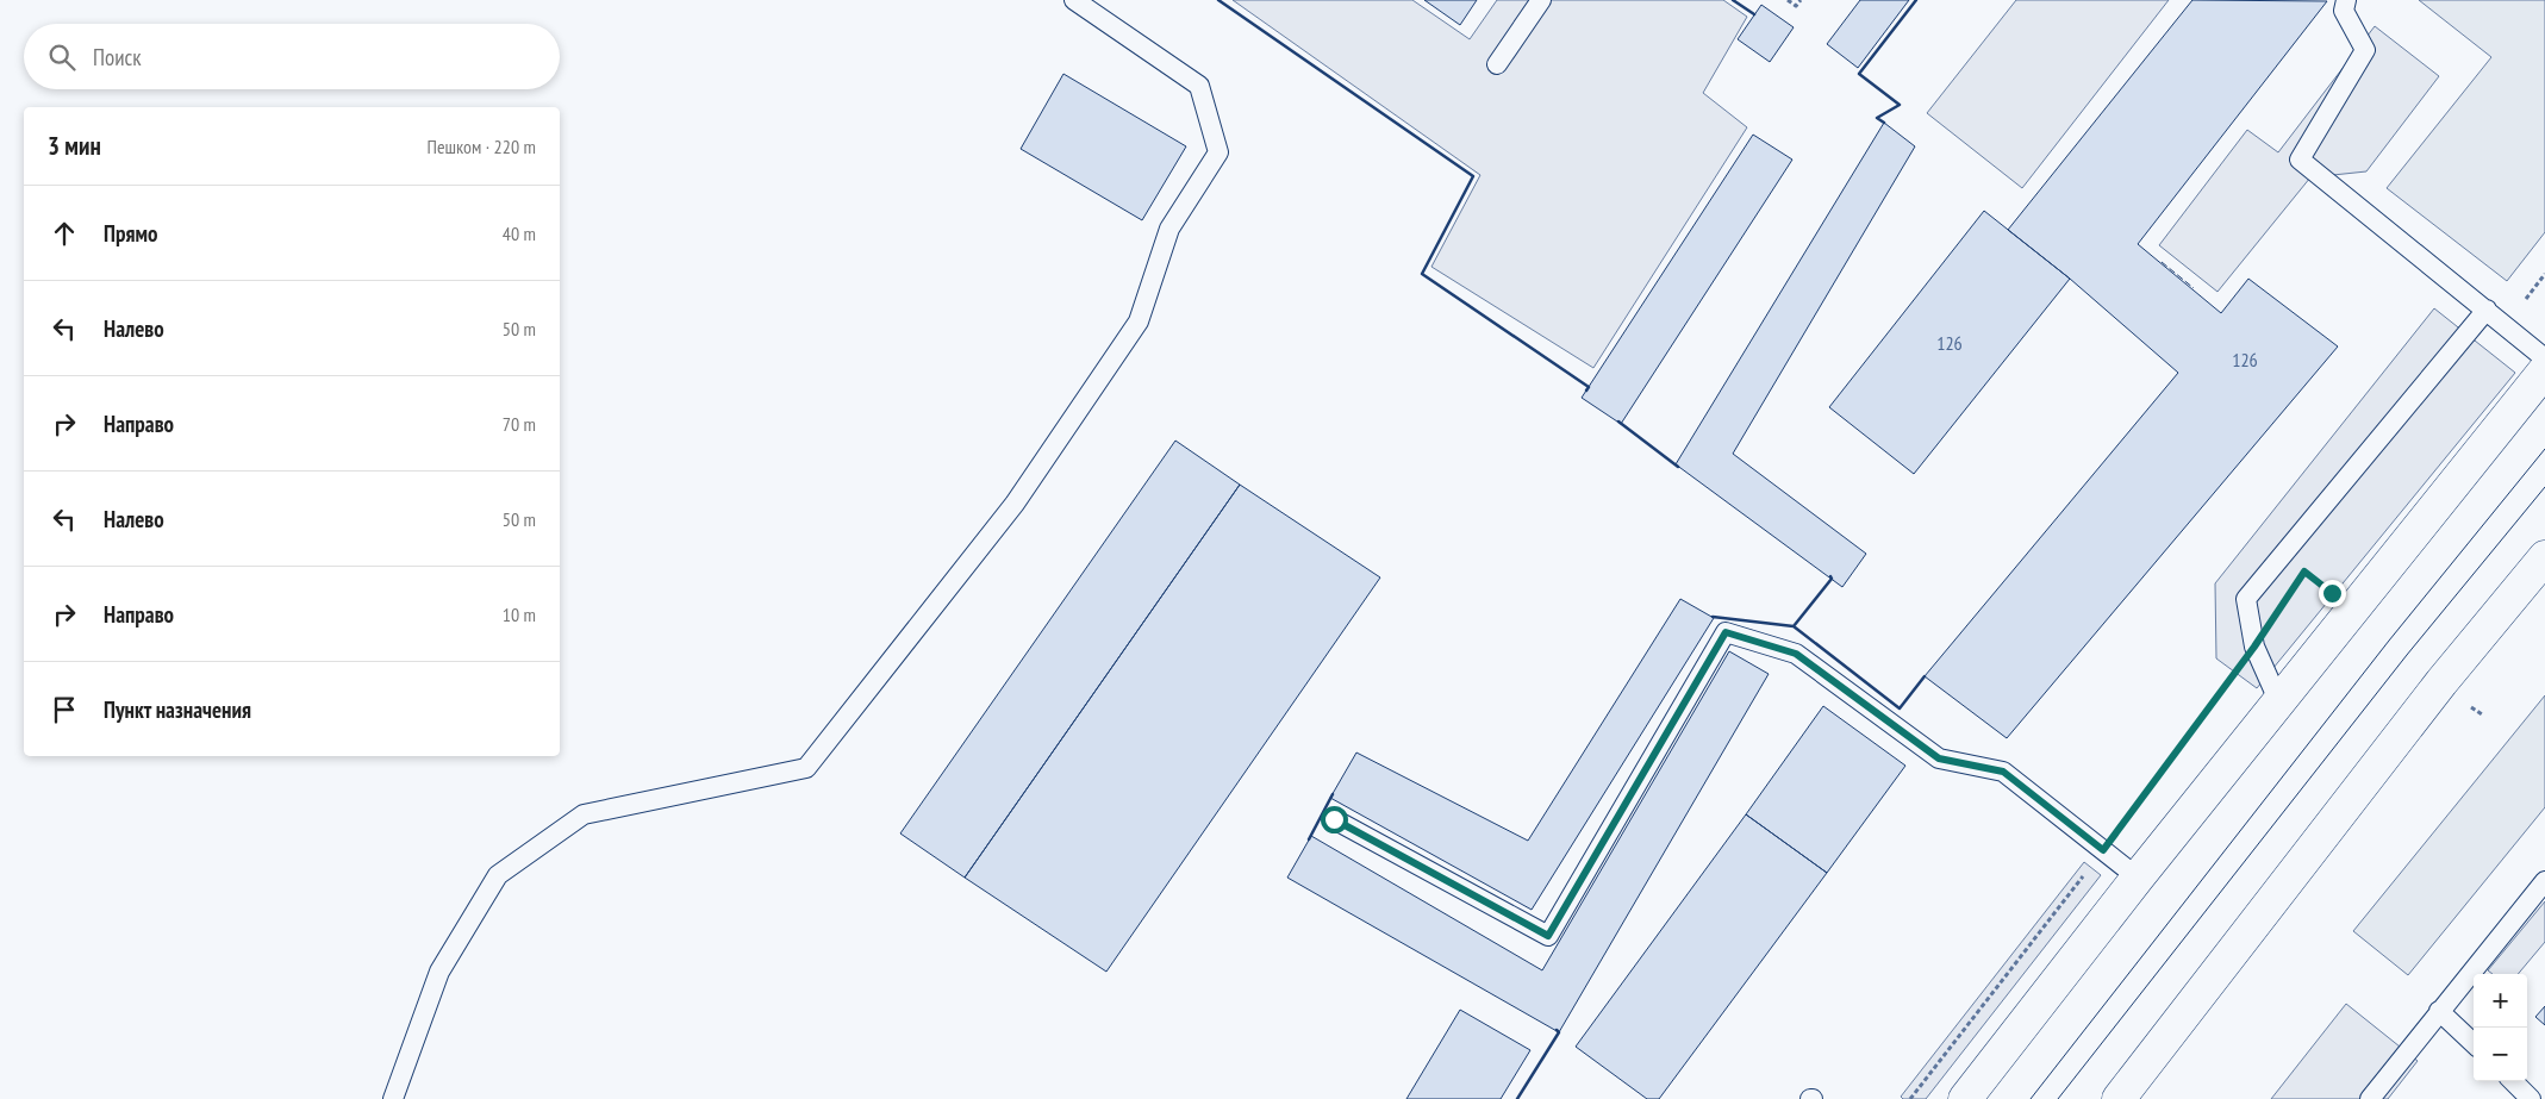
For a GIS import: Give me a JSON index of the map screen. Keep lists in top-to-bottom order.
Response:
{
  "house_numbers": ["126", "126"],
  "page": {
    "search": "Поиск",
    "heading": ["3 мин", "Пешком · 220 m"],
    "list": [
      ["Прямо", "40 m"],
      ["Налево", "50 m"],
      ["Направо", "70 m"],
      ["Налево", "50 m"],
      ["Направо", "10 m"],
      "Пункт назначения"
    ],
    "map_buttons": ["+", "−"]
  }
}
